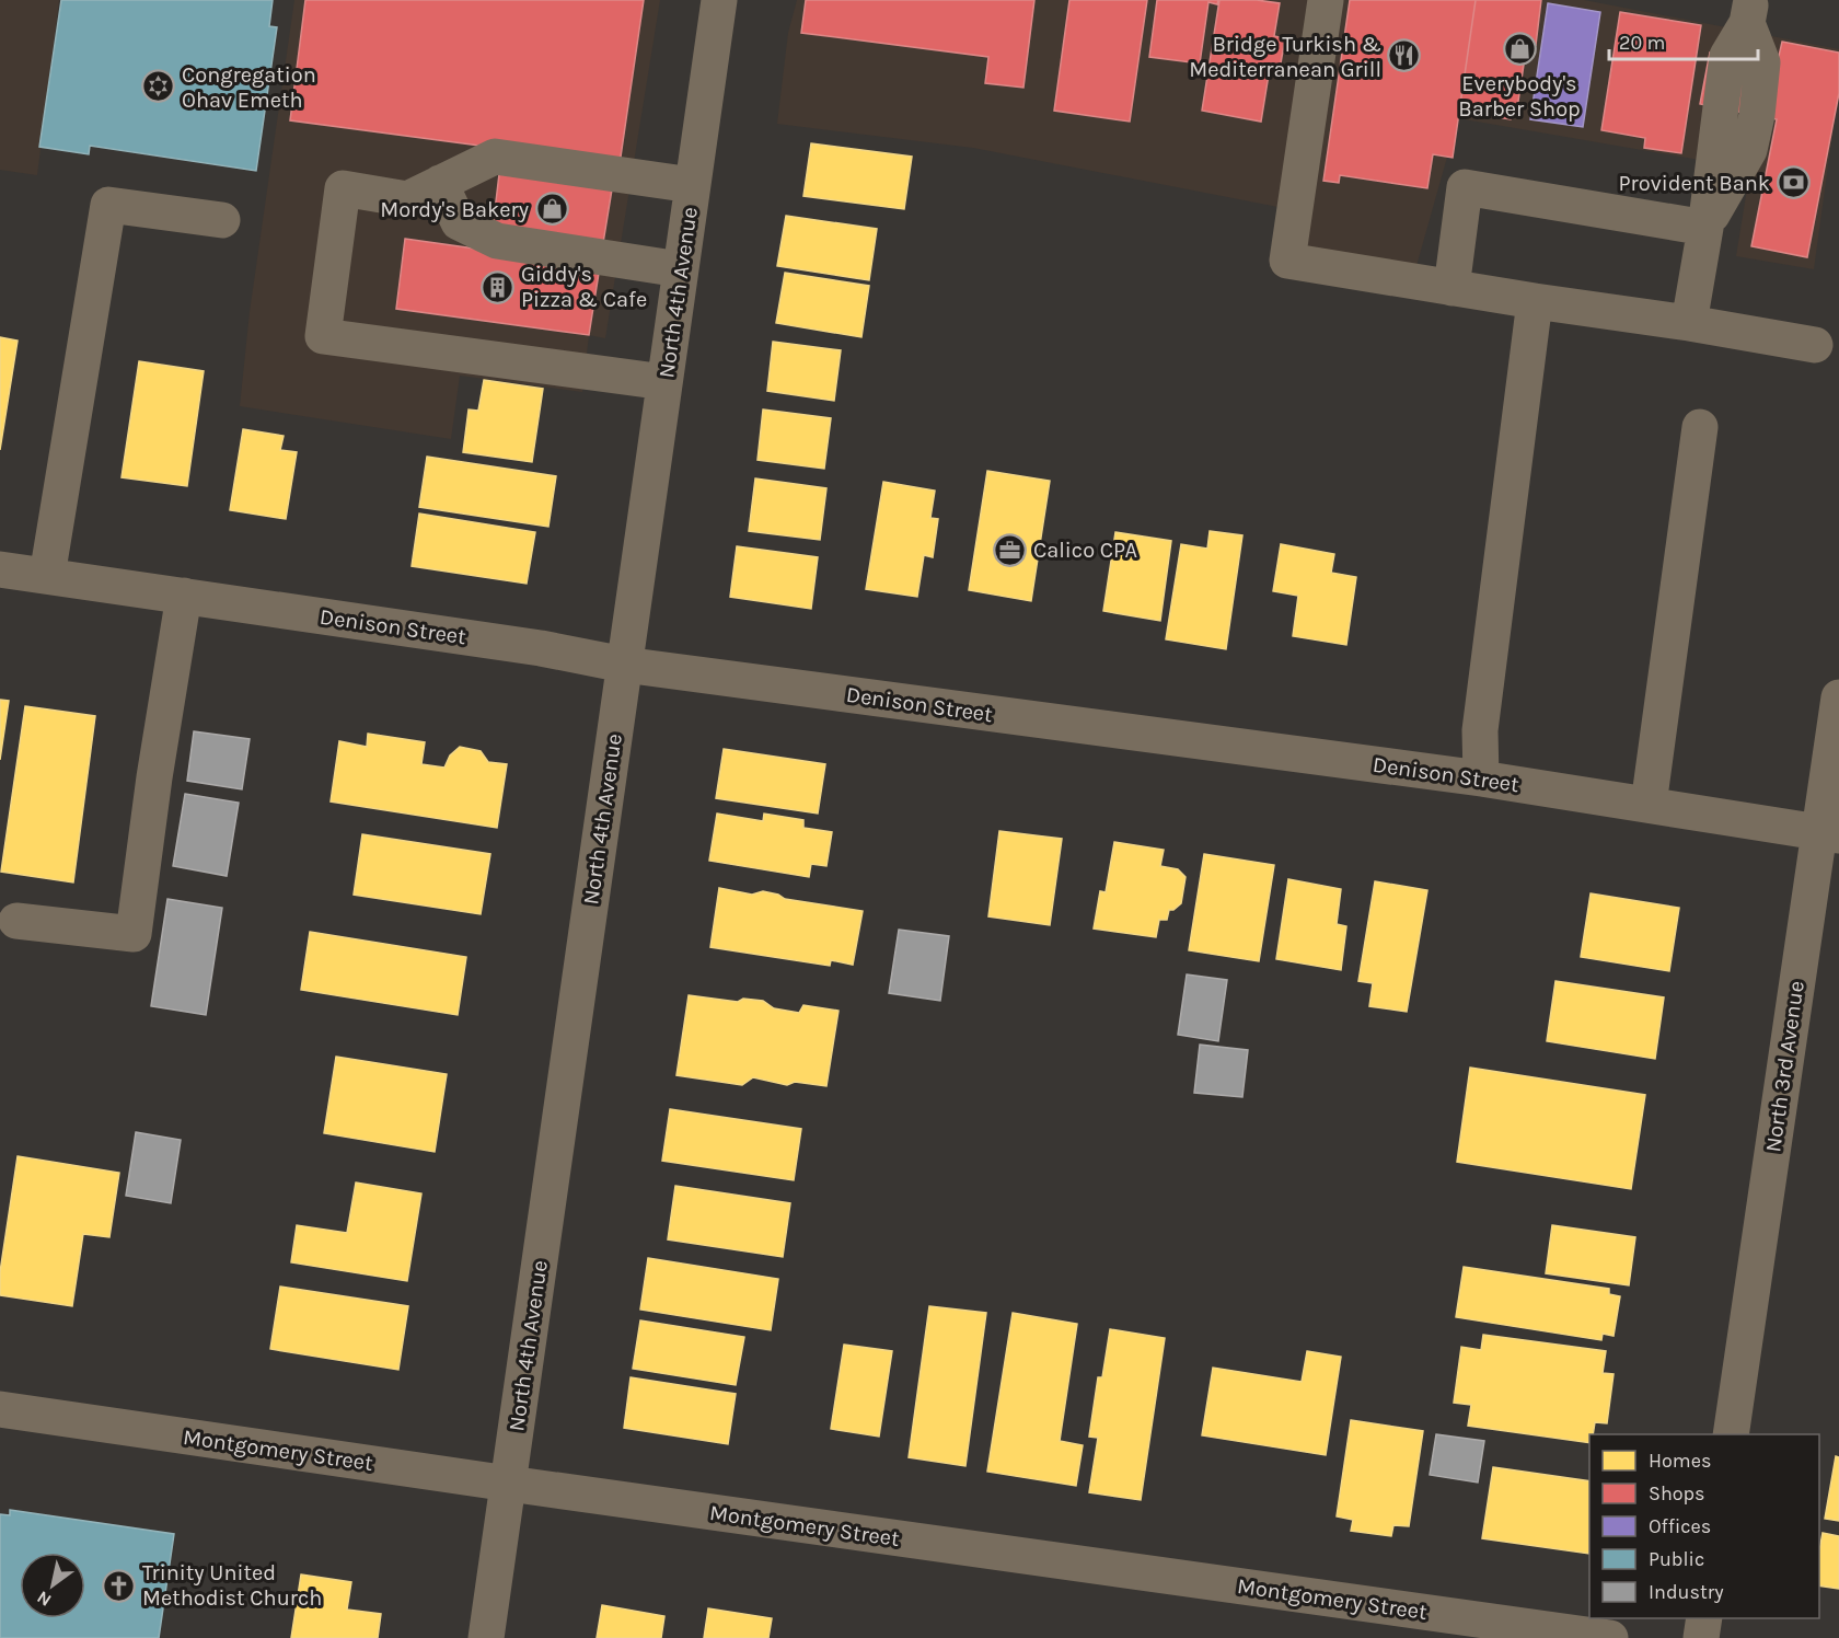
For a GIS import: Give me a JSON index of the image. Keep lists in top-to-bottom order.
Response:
{
  "streets": {
    "street": [
      "North 4th Avenue",
      "Denison Street",
      "North 3rd Avenue",
      "Montgomery Street"
    ]
  },
  "crossings": [
    ["North 4th Avenue", "Denison Street"],
    ["North 4th Avenue", "Montgomery Street"],
    ["Denison Street", "North 3rd Avenue"]
  ],
  "places": {
    "shop": ["Everybody's Barber Shop", "Mordy's Bakery"],
    "restaurant": ["Bridge Turkish & Mediterranean Grill"],
    "synagogue": ["Congregation Ohav Emeth"],
    "bank": ["Provident Bank"],
    "building": ["Giddy's Pizza & Cafe"],
    "office": ["Calico CPA"],
    "church": ["Trinity United Methodist Church"]
  },
  "legend": [
    "Homes",
    "Shops",
    "Offices",
    "Public",
    "Industry"
  ],
  "scale_bar": "20 m",
  "north": "bottom left"
}
